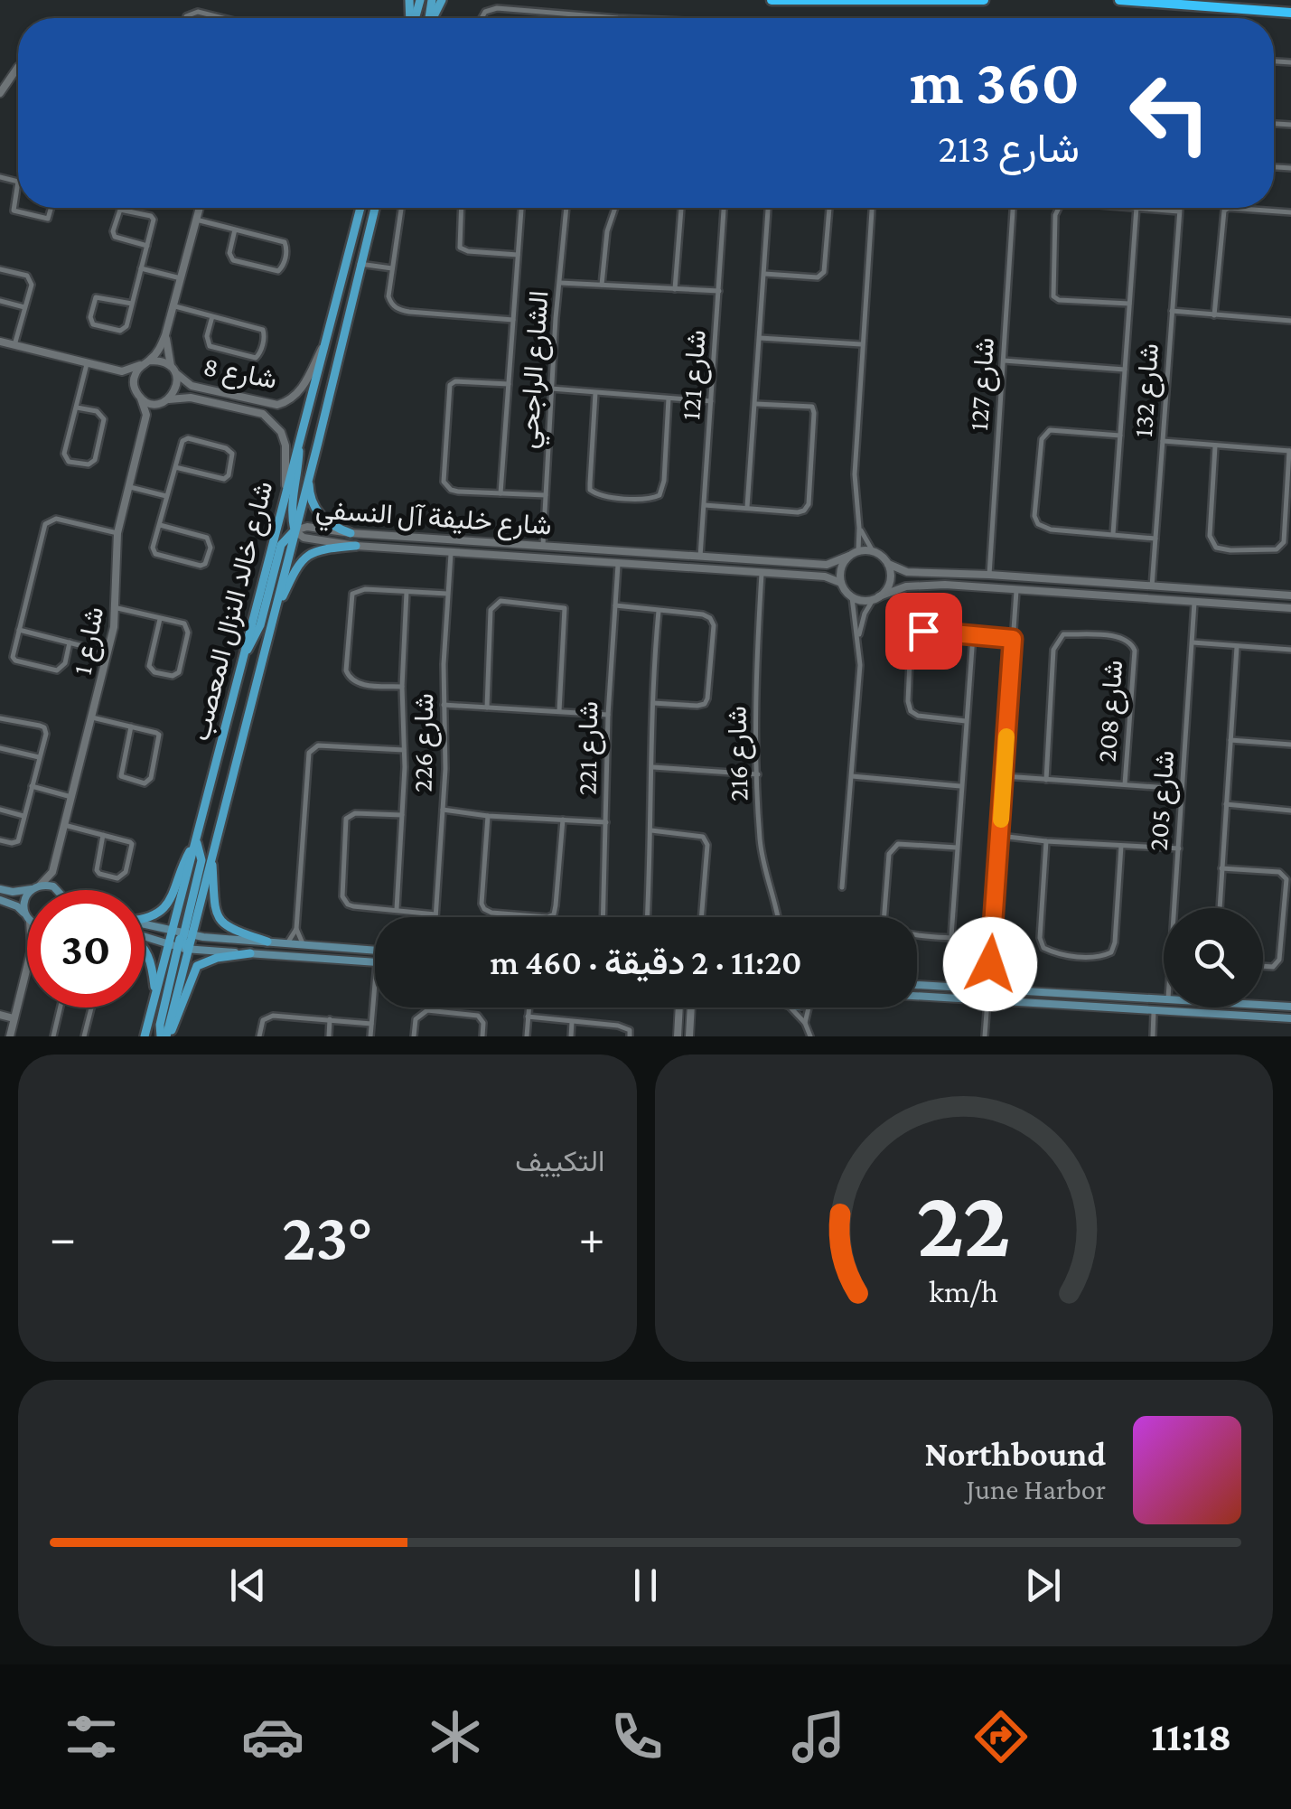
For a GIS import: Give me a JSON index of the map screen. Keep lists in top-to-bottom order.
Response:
{
  "streets": {
    "main road": ["شارع خالد النزال المعصب"],
    "street": [
      "الشارع الراجحي",
      "شارع 8",
      "شارع 121",
      "شارع 127",
      "شارع 132",
      "شارع خليفة آل النسفي",
      "شارع 1",
      "شارع 208",
      "شارع 226",
      "شارع 221",
      "شارع 216",
      "شارع 205"
    ]
  },
  "crossings": [
    ["الشارع الراجحي", "شارع خليفة آل النسفي"],
    ["شارع 8", "شارع خالد النزال المعصب"],
    ["شارع 121", "شارع خليفة آل النسفي"],
    ["شارع خليفة آل النسفي", "شارع خالد النزال المعصب"],
    ["شارع خليفة آل النسفي", "شارع 226"],
    ["شارع خليفة آل النسفي", "شارع 221"],
    ["شارع خليفة آل النسفي", "شارع 216"]
  ],
  "page": {
    "turn": ["360 m", "شارع 213"],
    "limit": "30",
    "trip": "11:20 · 2 دقيقة · 460 m",
    "tile": "التكييف",
    "heat": ["−", "23°", "+"],
    "song": ["Northbound", "June Harbor"],
    "tabs": "11:18",
    "gauge": ["22", "km/h"]
  }
}
